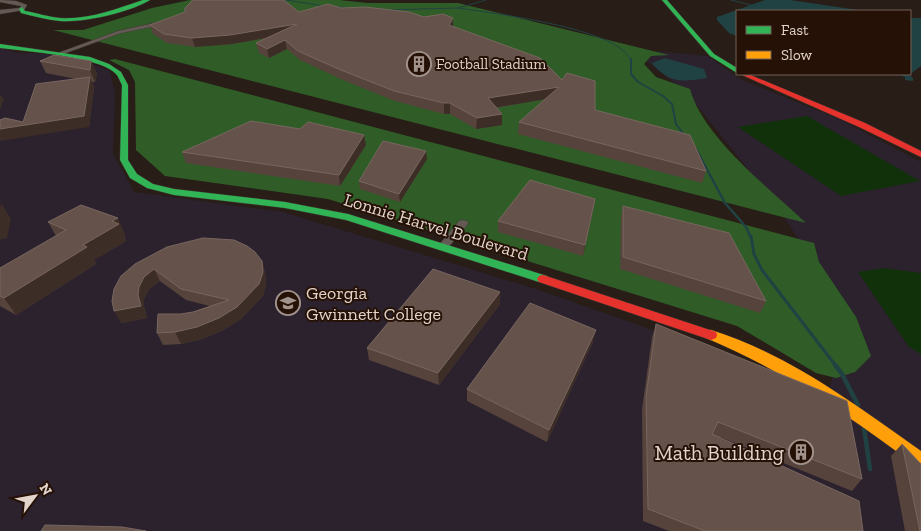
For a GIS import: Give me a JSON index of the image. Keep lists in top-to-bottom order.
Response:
{
  "streets": {
    "street": ["Lonnie Harvel Boulevard"]
  },
  "places": {
    "building": ["Football Stadium", "Math Building"],
    "school or university": ["Georgia Gwinnett College"]
  },
  "legend": ["Fast", "Slow"],
  "north": "top right"
}
